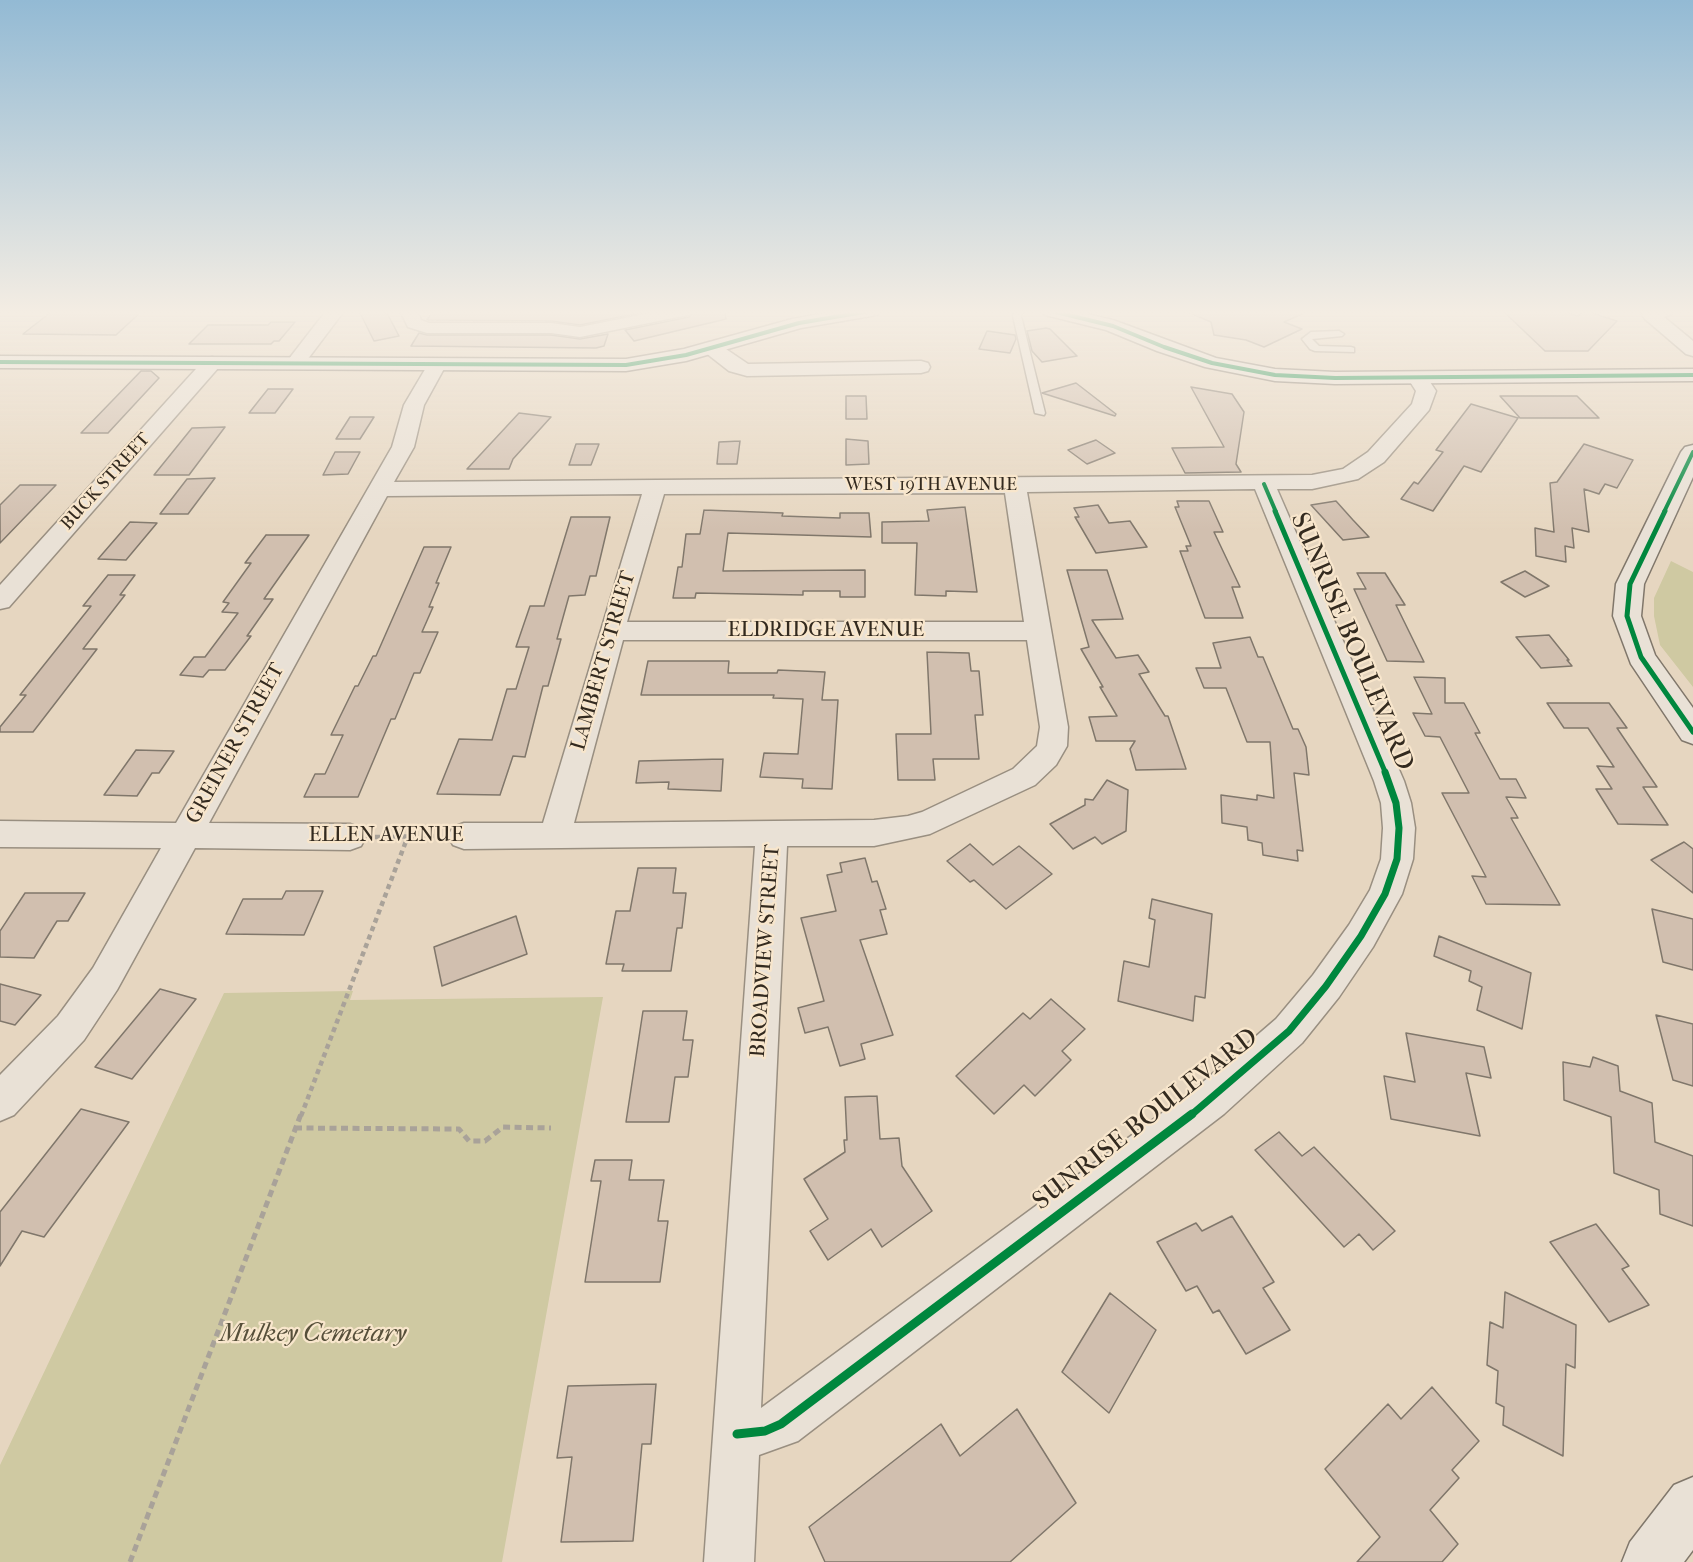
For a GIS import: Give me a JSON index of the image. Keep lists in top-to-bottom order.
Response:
{
  "streets": {
    "street": [
      "BUCK STREET",
      "WEST 19TH AVENUE",
      "ELDRIDGE AVENUE",
      "SUNRISE BOULEVARD",
      "LAMBERT STREET",
      "GREINER STREET",
      "ELLEN AVENUE",
      "BROADVIEW STREET"
    ]
  },
  "crossings": [
    ["WEST 19TH AVENUE", "SUNRISE BOULEVARD"],
    ["WEST 19TH AVENUE", "LAMBERT STREET"],
    ["WEST 19TH AVENUE", "GREINER STREET"],
    ["WEST 19TH AVENUE", "BROADVIEW STREET"],
    ["ELDRIDGE AVENUE", "LAMBERT STREET"],
    ["ELDRIDGE AVENUE", "BROADVIEW STREET"],
    ["SUNRISE BOULEVARD", "BROADVIEW STREET"],
    ["LAMBERT STREET", "ELLEN AVENUE"],
    ["GREINER STREET", "ELLEN AVENUE"],
    ["ELLEN AVENUE", "BROADVIEW STREET"]
  ],
  "parks": ["Mulkey Cemetary"]
}
